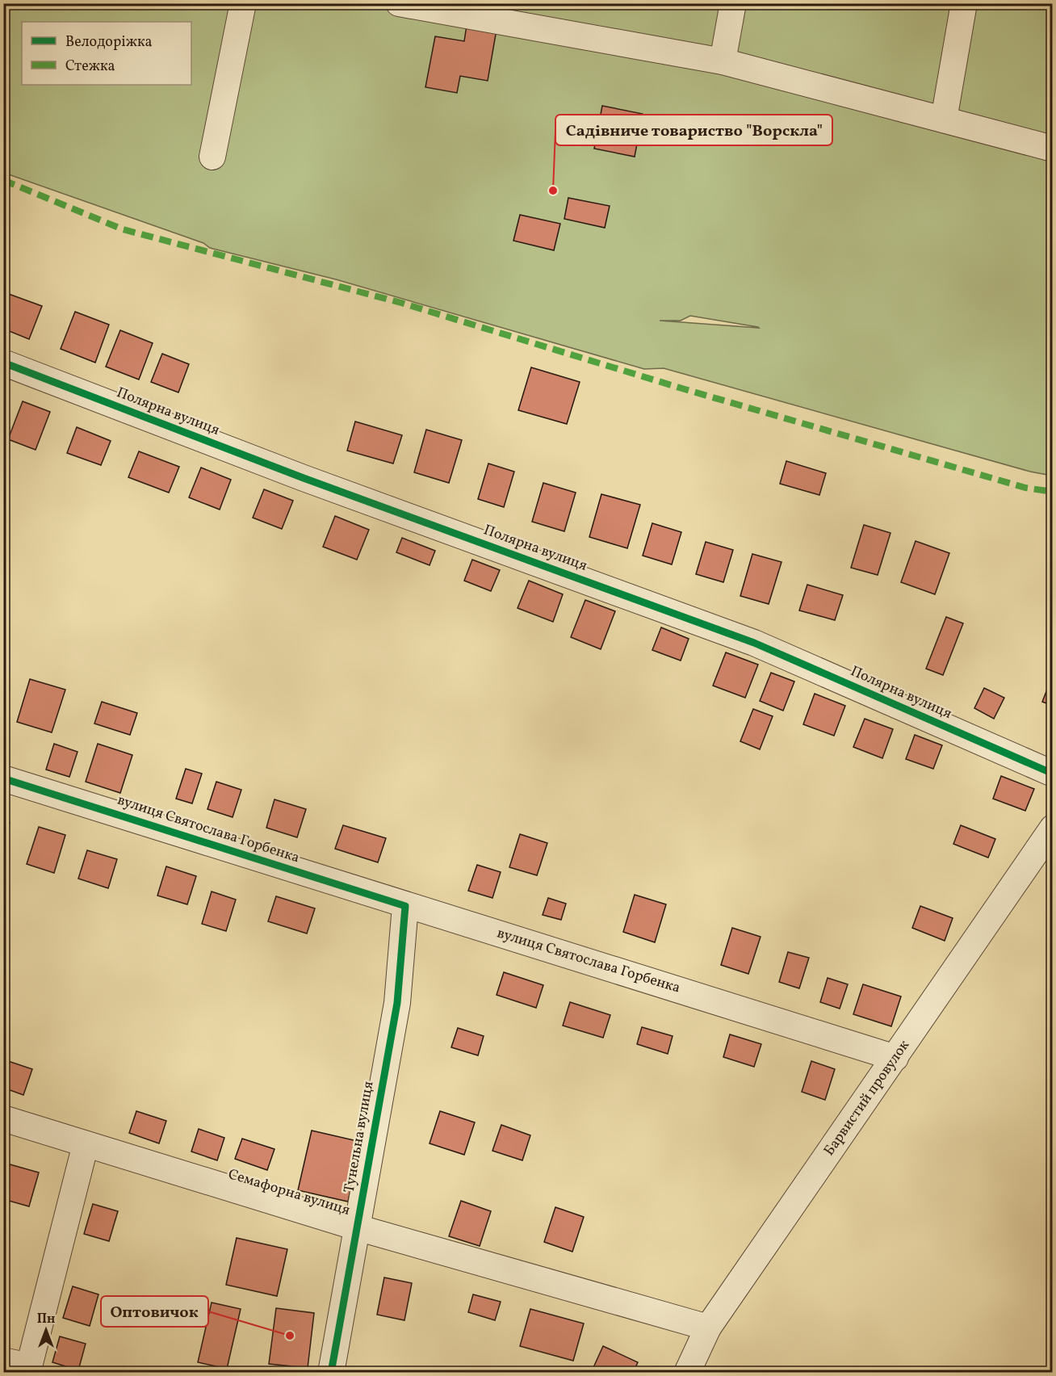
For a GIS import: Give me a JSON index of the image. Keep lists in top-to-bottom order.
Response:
{
  "streets": {
    "street": [
      "Полярна вулиця",
      "вулиця Святослава Горбенка",
      "Барвистий провулок",
      "Тунельна вулиця",
      "Семафорна вулиця"
    ]
  },
  "crossings": [
    ["вулиця Святослава Горбенка", "Барвистий провулок"],
    ["вулиця Святослава Горбенка", "Тунельна вулиця"],
    ["Барвистий провулок", "Семафорна вулиця"],
    ["Тунельна вулиця", "Семафорна вулиця"]
  ],
  "places": ["Садівниче товариство \"Ворскла\"", "Оптовичок"],
  "legend": ["Велодоріжка", "Стежка"],
  "north": "top"
}
